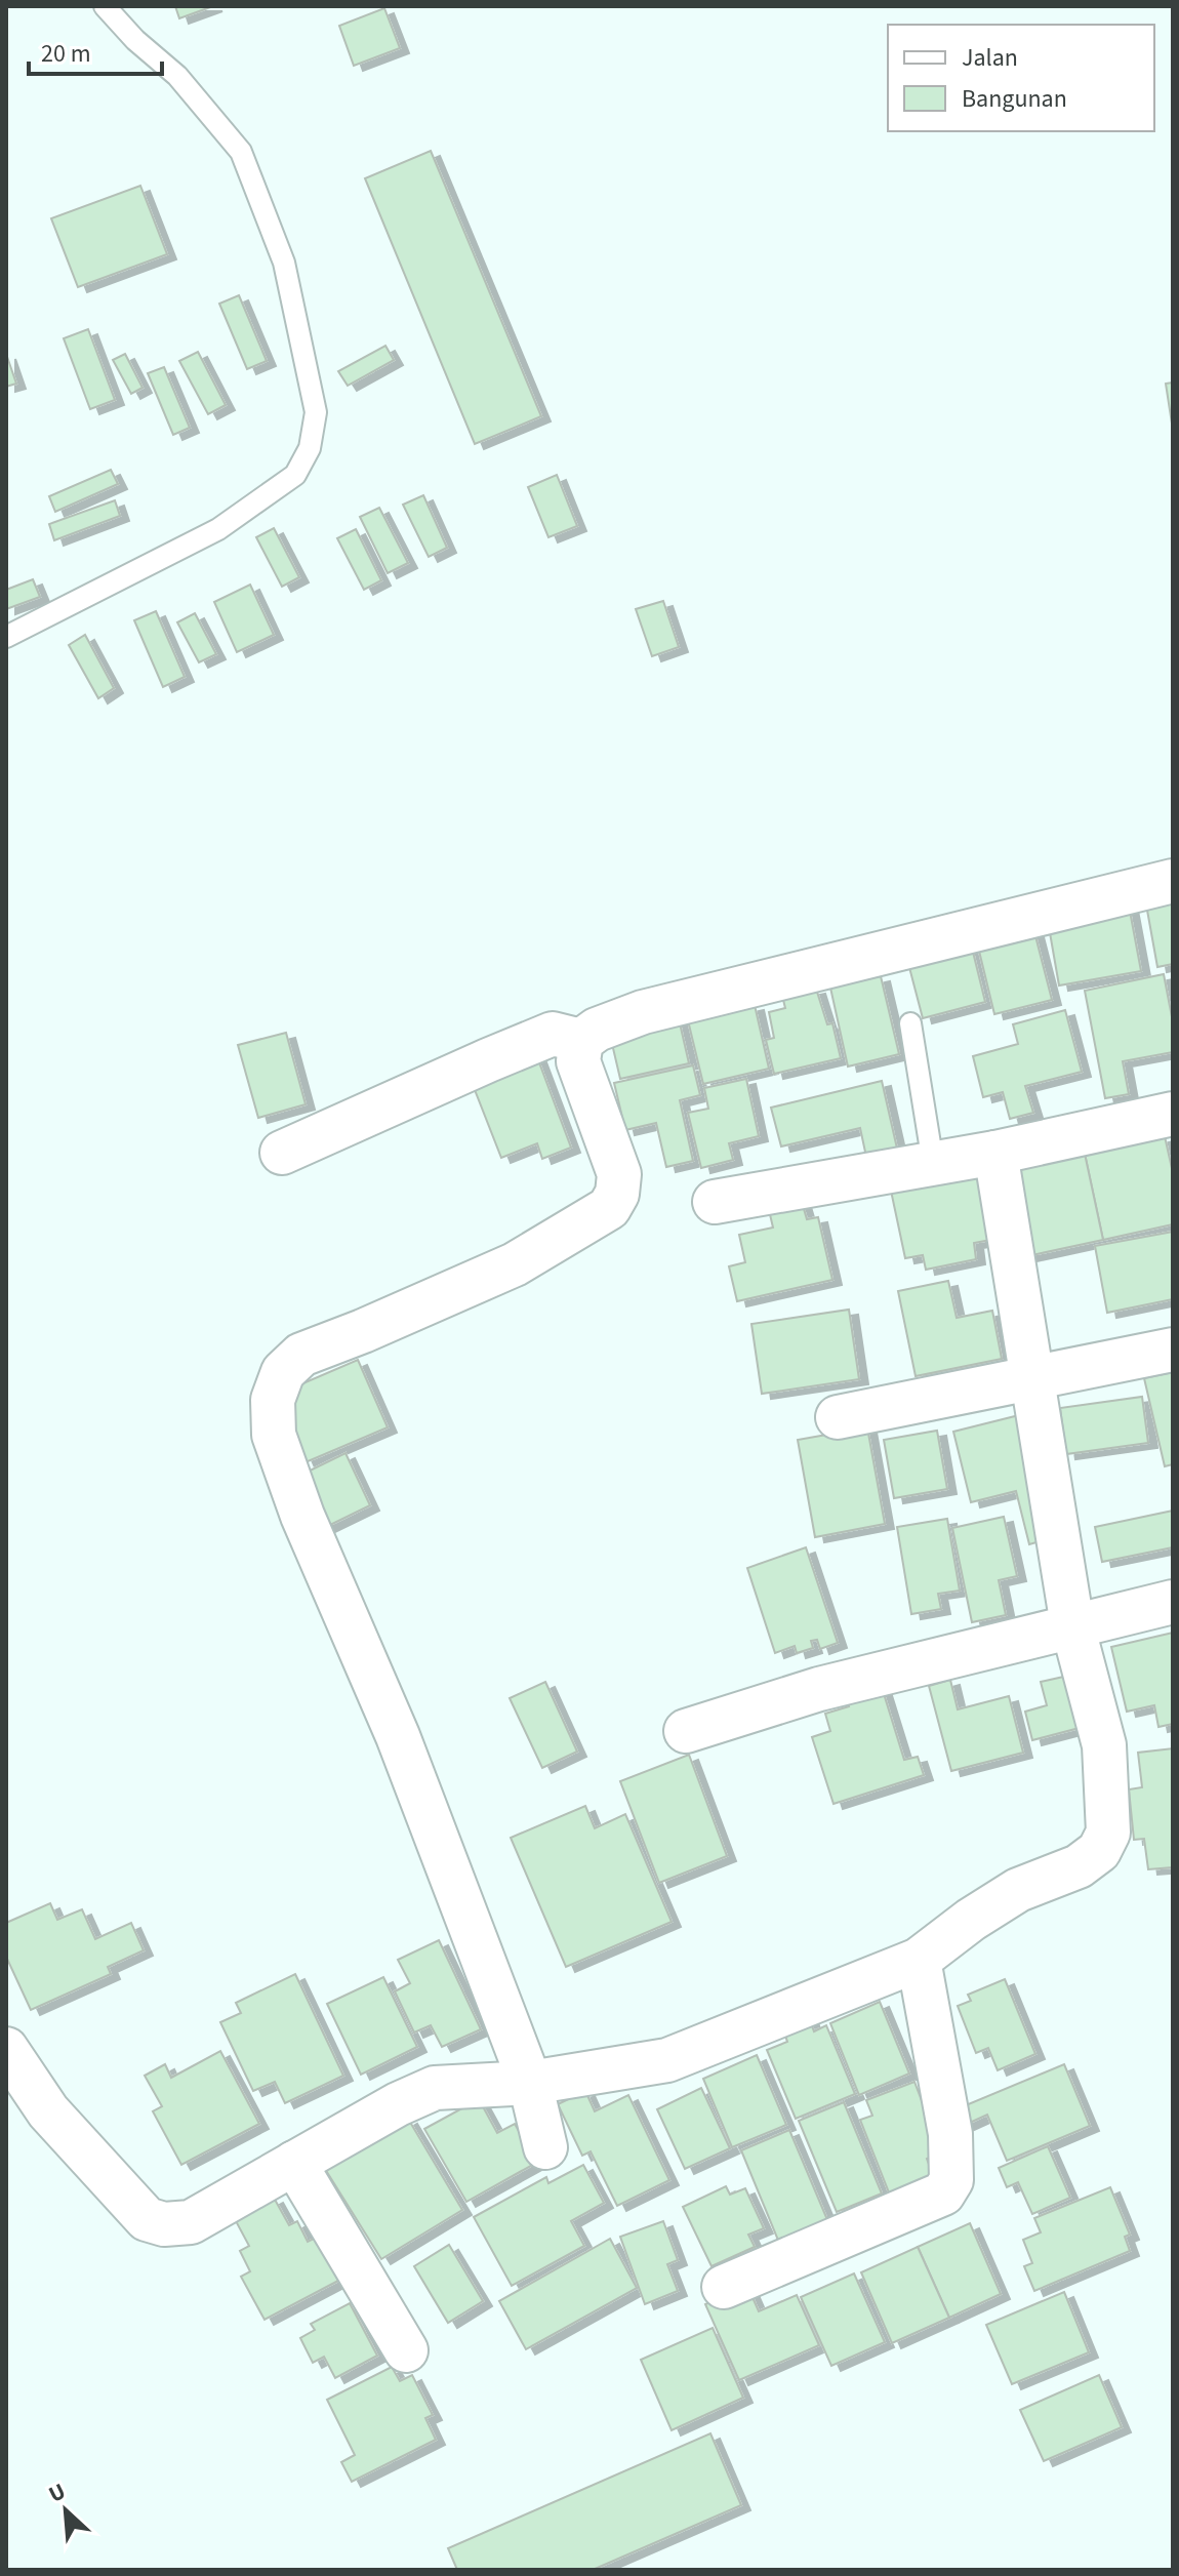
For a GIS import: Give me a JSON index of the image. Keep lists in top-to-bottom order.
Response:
{
  "legend": ["Jalan", "Bangunan"],
  "scale_bar": "20 m",
  "north": "top left"
}
